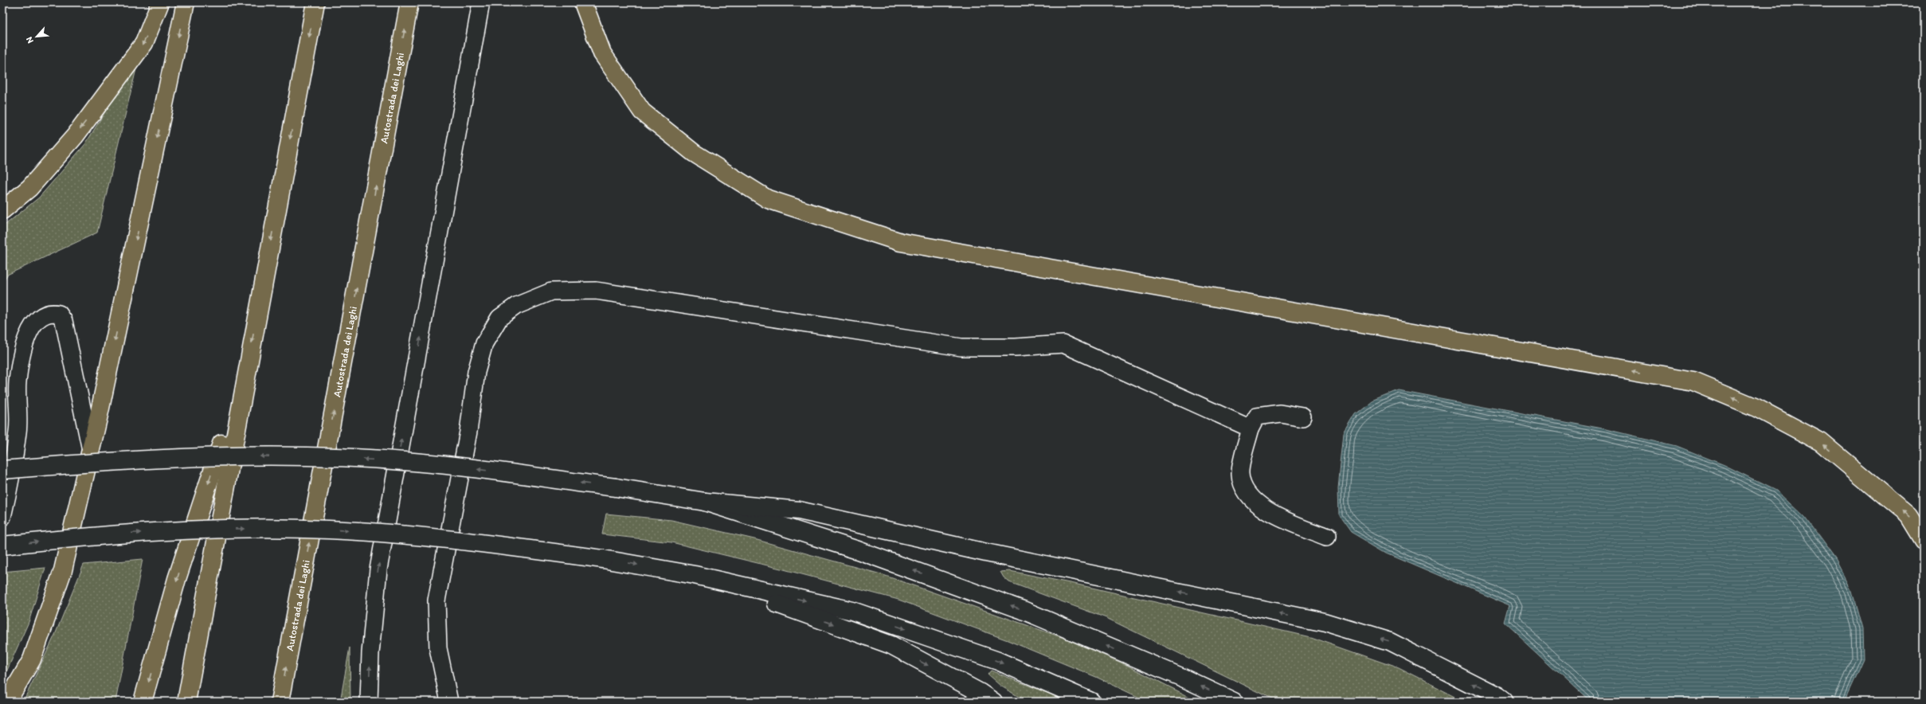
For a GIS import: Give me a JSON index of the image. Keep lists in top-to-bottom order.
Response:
{
  "streets": {
    "highway": ["Autostrada dei Laghi"]
  },
  "north": "bottom left"
}
